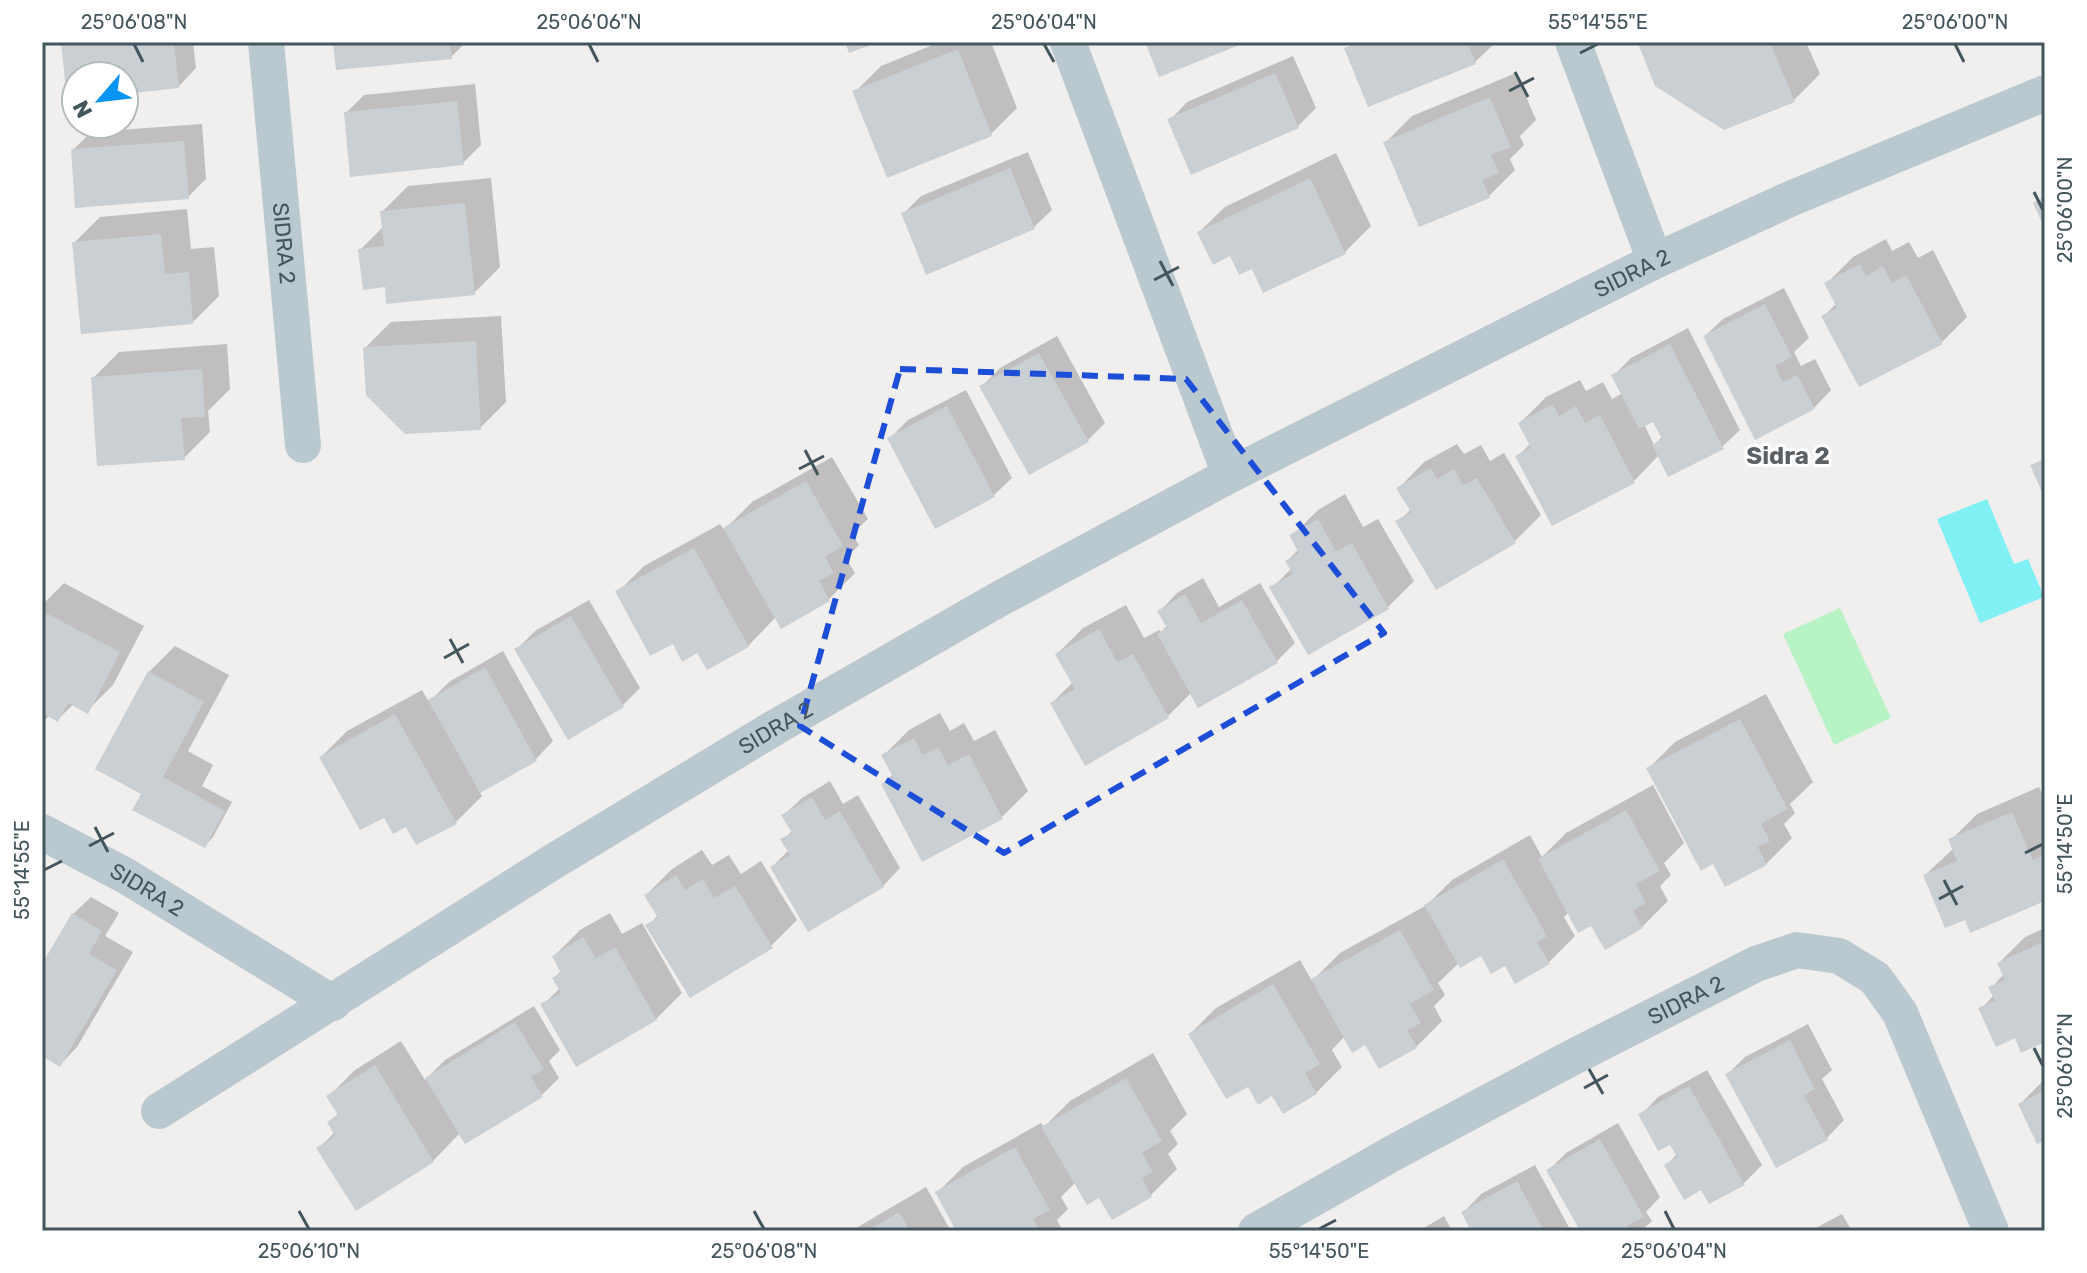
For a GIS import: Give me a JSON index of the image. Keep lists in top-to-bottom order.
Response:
{
  "streets": {
    "street": ["SIDRA 2"]
  },
  "districts": ["Sidra 2"],
  "north": "bottom left",
  "coordinates": [
    "25°06'08\"N",
    "25°06'06\"N",
    "25°06'04\"N",
    "55°14'55\"E",
    "25°06'00\"N",
    "55°14'50\"E",
    "25°06'02\"N",
    "25°06'10\"N"
  ]
}
